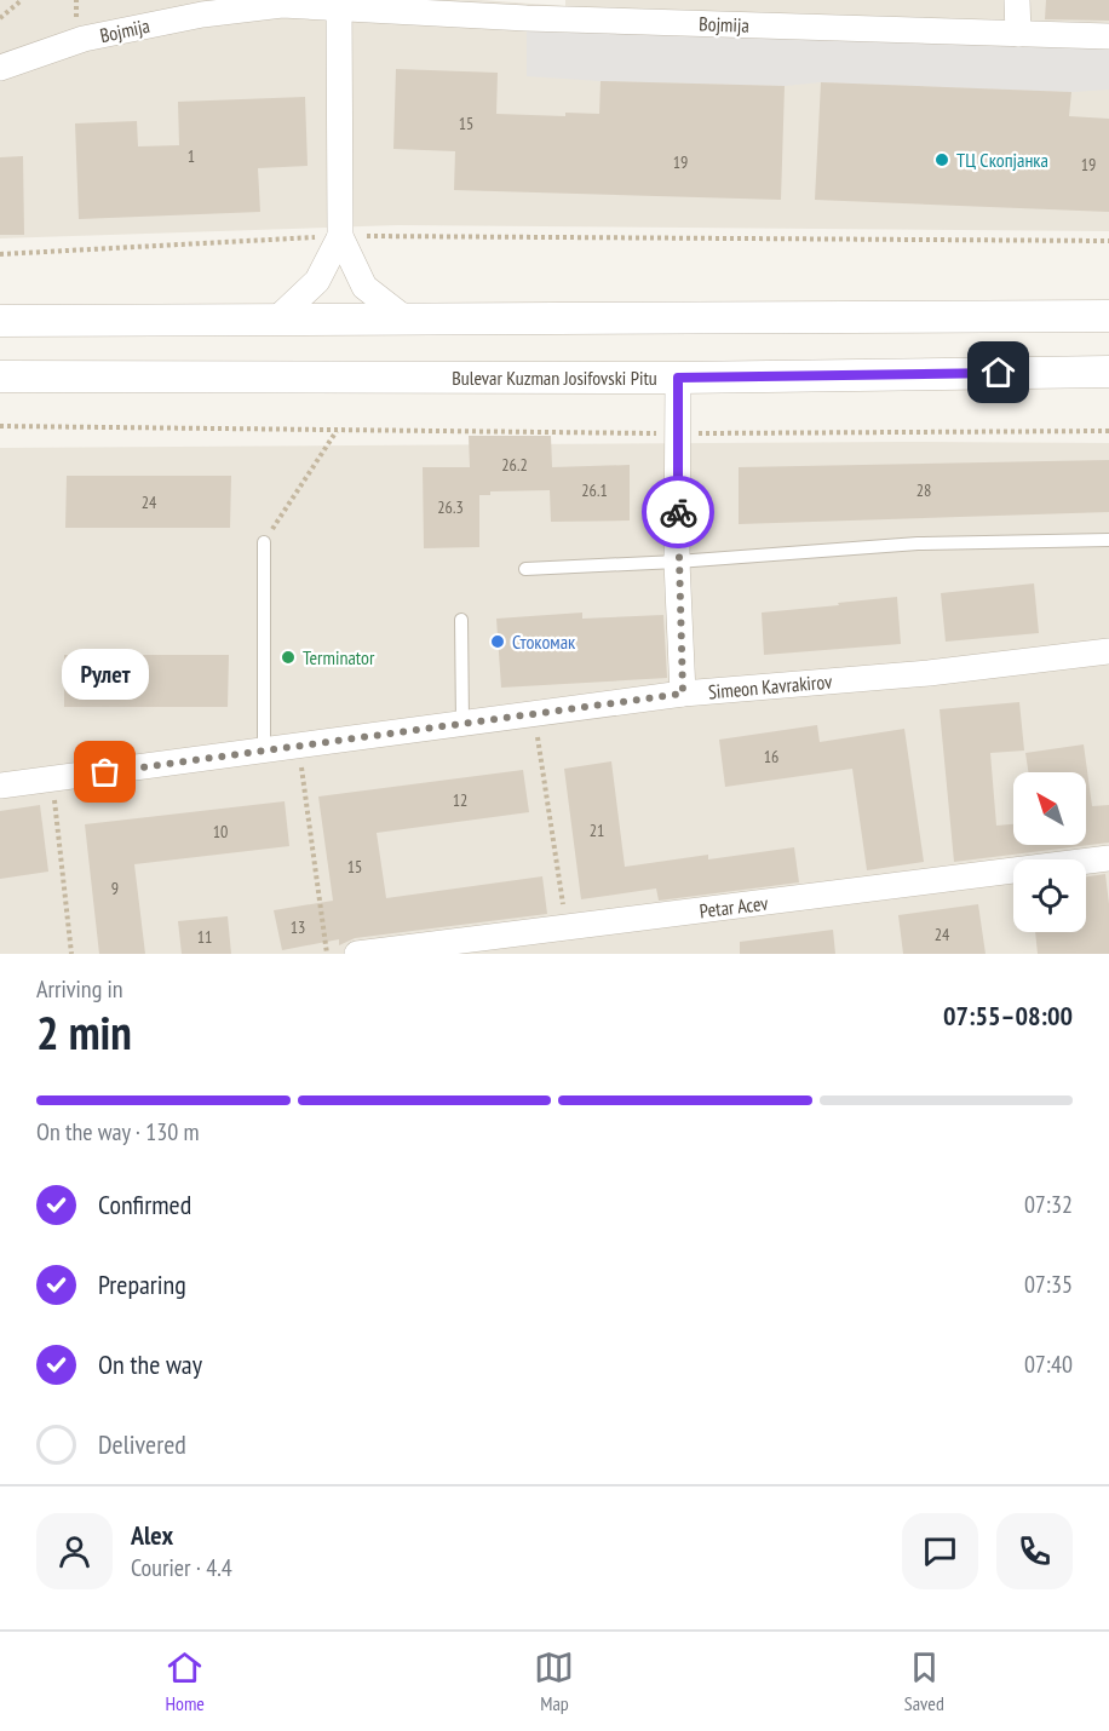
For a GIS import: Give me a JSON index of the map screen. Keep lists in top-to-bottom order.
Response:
{
  "streets": {
    "street": [
      "Bojmija",
      "Bulevar Kuzman Josifovski Pitu",
      "Simeon Kavrakirov",
      "Petar Acev"
    ]
  },
  "places": [
    "ТЦ Скопјанка",
    "Стокомак",
    "Terminator",
    "Рулет"
  ],
  "house_numbers": [
    "15",
    "1",
    "19",
    "19",
    "26.2",
    "26.1",
    "28",
    "24",
    "26.3",
    "16",
    "12",
    "21",
    "10",
    "15",
    "9",
    "13",
    "24",
    "11"
  ],
  "north": "top left",
  "page": {
    "bubble": "Рулет",
    "heading": ["2 min", "Arriving in", "07:55–08:00"],
    "panel": ["Alex", "Courier · 4.4"],
    "bar": "On the way · 130 m",
    "list": [
      ["Confirmed", "07:32"],
      ["Preparing", "07:35"],
      ["On the way", "07:40"],
      "Delivered"
    ],
    "tabs": ["Home", "Map", "Saved"]
  }
}
